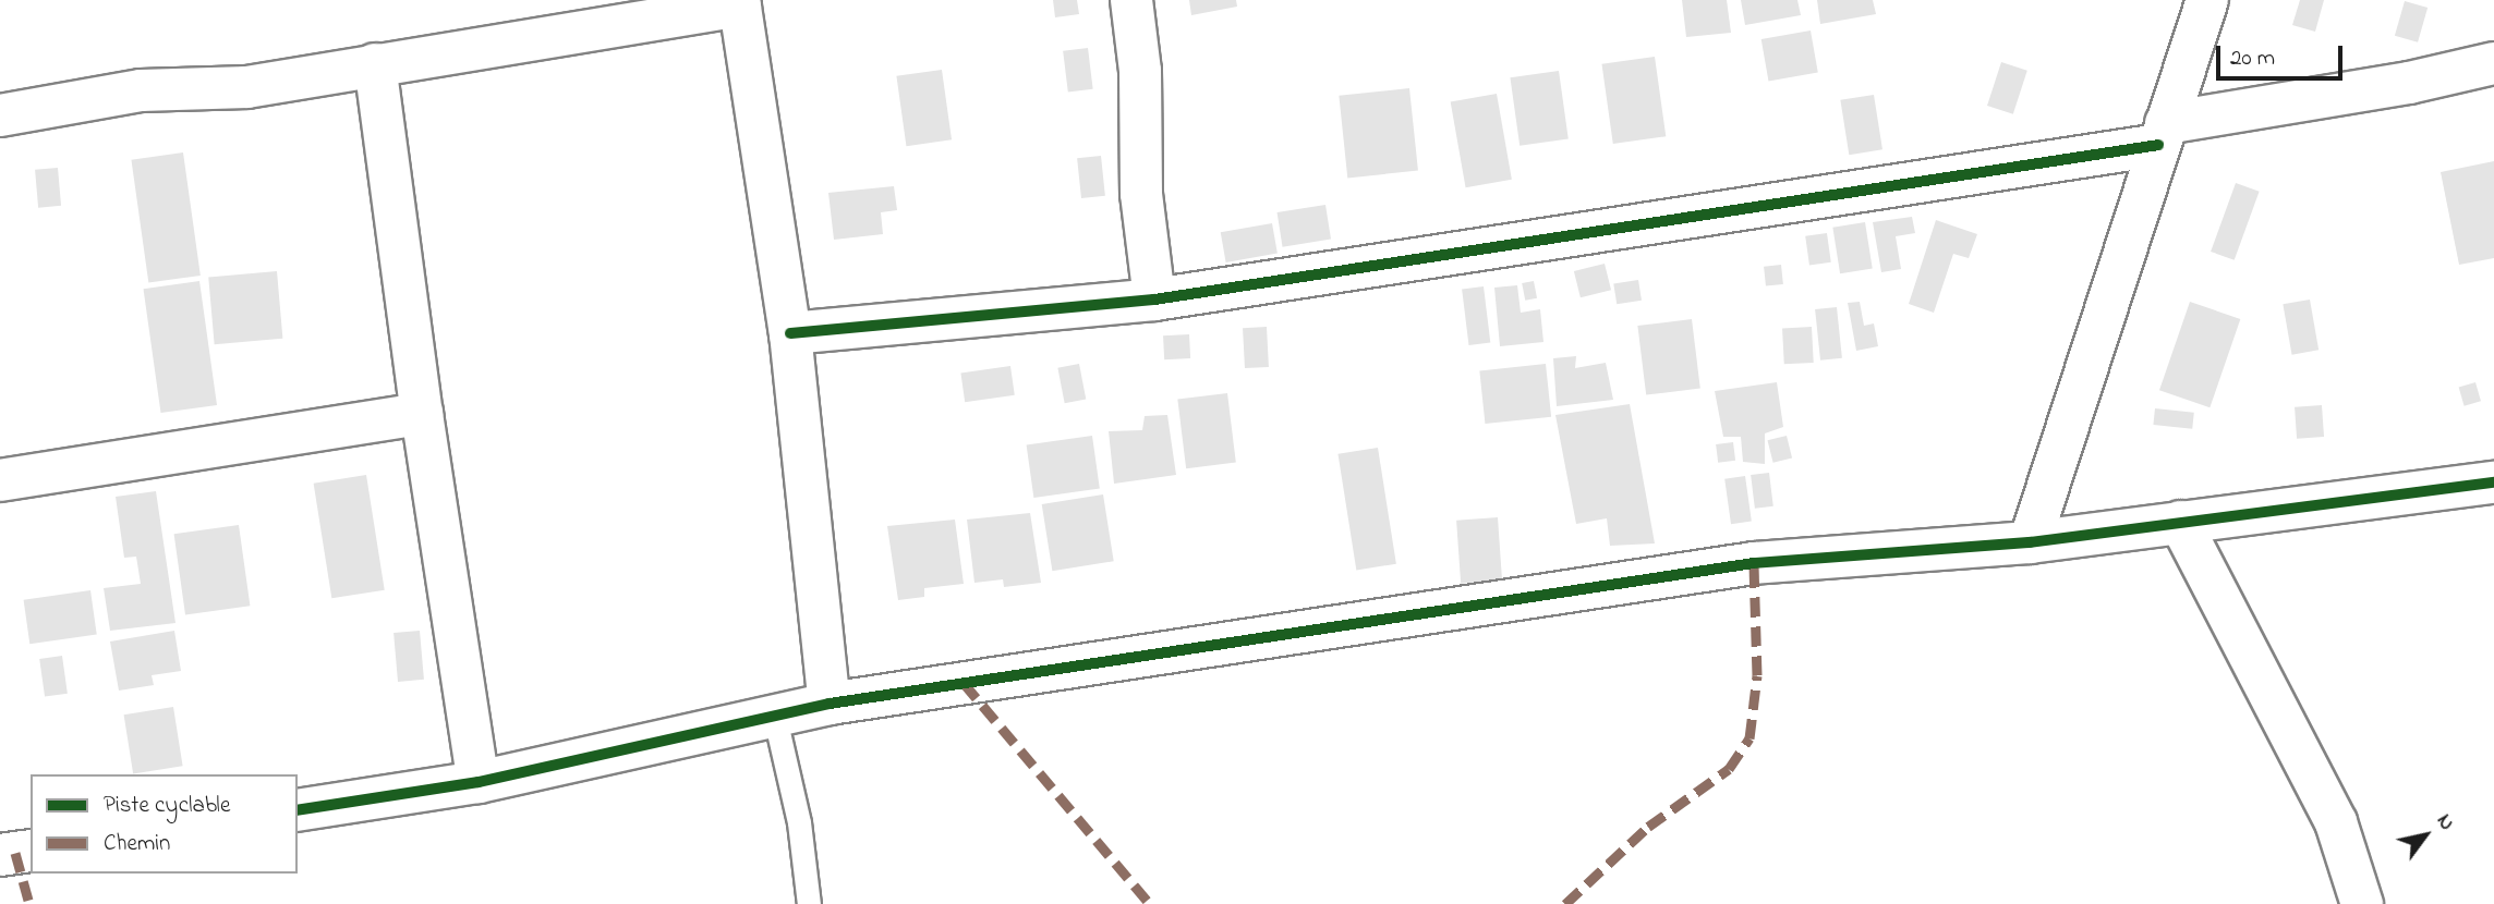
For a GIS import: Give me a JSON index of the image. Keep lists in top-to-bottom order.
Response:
{
  "legend": ["Piste cyclable", "Chemin"],
  "scale_bar": "20 m",
  "north": "top right"
}
